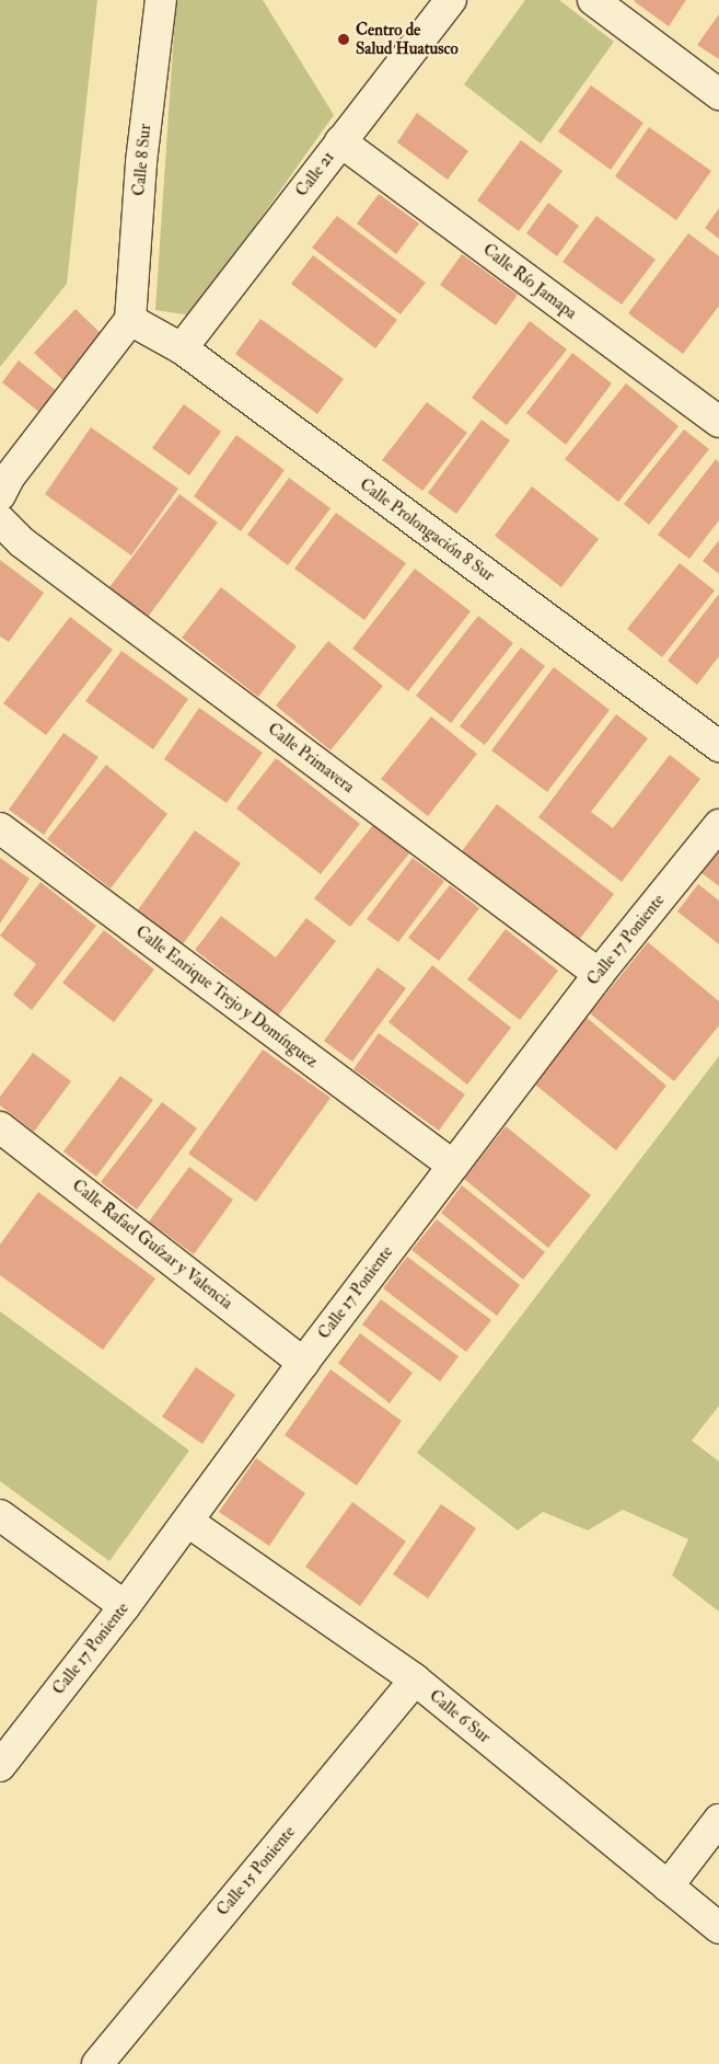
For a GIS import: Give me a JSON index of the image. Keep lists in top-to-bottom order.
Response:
{
  "streets": {
    "street": [
      "Calle 8 Sur",
      "Calle 21",
      "Calle Río Jamapa",
      "Calle Prolongación 8 Sur",
      "Calle Primavera",
      "Calle 17 Poniente",
      "Calle Enrique Trejo y Domínguez",
      "Calle Rafael Guízar y Valencia",
      "Calle 6 Sur",
      "Calle 15 Poniente"
    ]
  },
  "crossings": [
    ["Calle 8 Sur", "Calle Prolongación 8 Sur"],
    ["Calle 21", "Calle Río Jamapa"],
    ["Calle 21", "Calle Prolongación 8 Sur"],
    ["Calle Primavera", "Calle 17 Poniente"],
    ["Calle 17 Poniente", "Calle Enrique Trejo y Domínguez"],
    ["Calle 17 Poniente", "Calle Rafael Guízar y Valencia"],
    ["Calle 17 Poniente", "Calle 6 Sur"],
    ["Calle 6 Sur", "Calle 15 Poniente"]
  ],
  "places": ["Centro de Salud Huatusco"]
}
